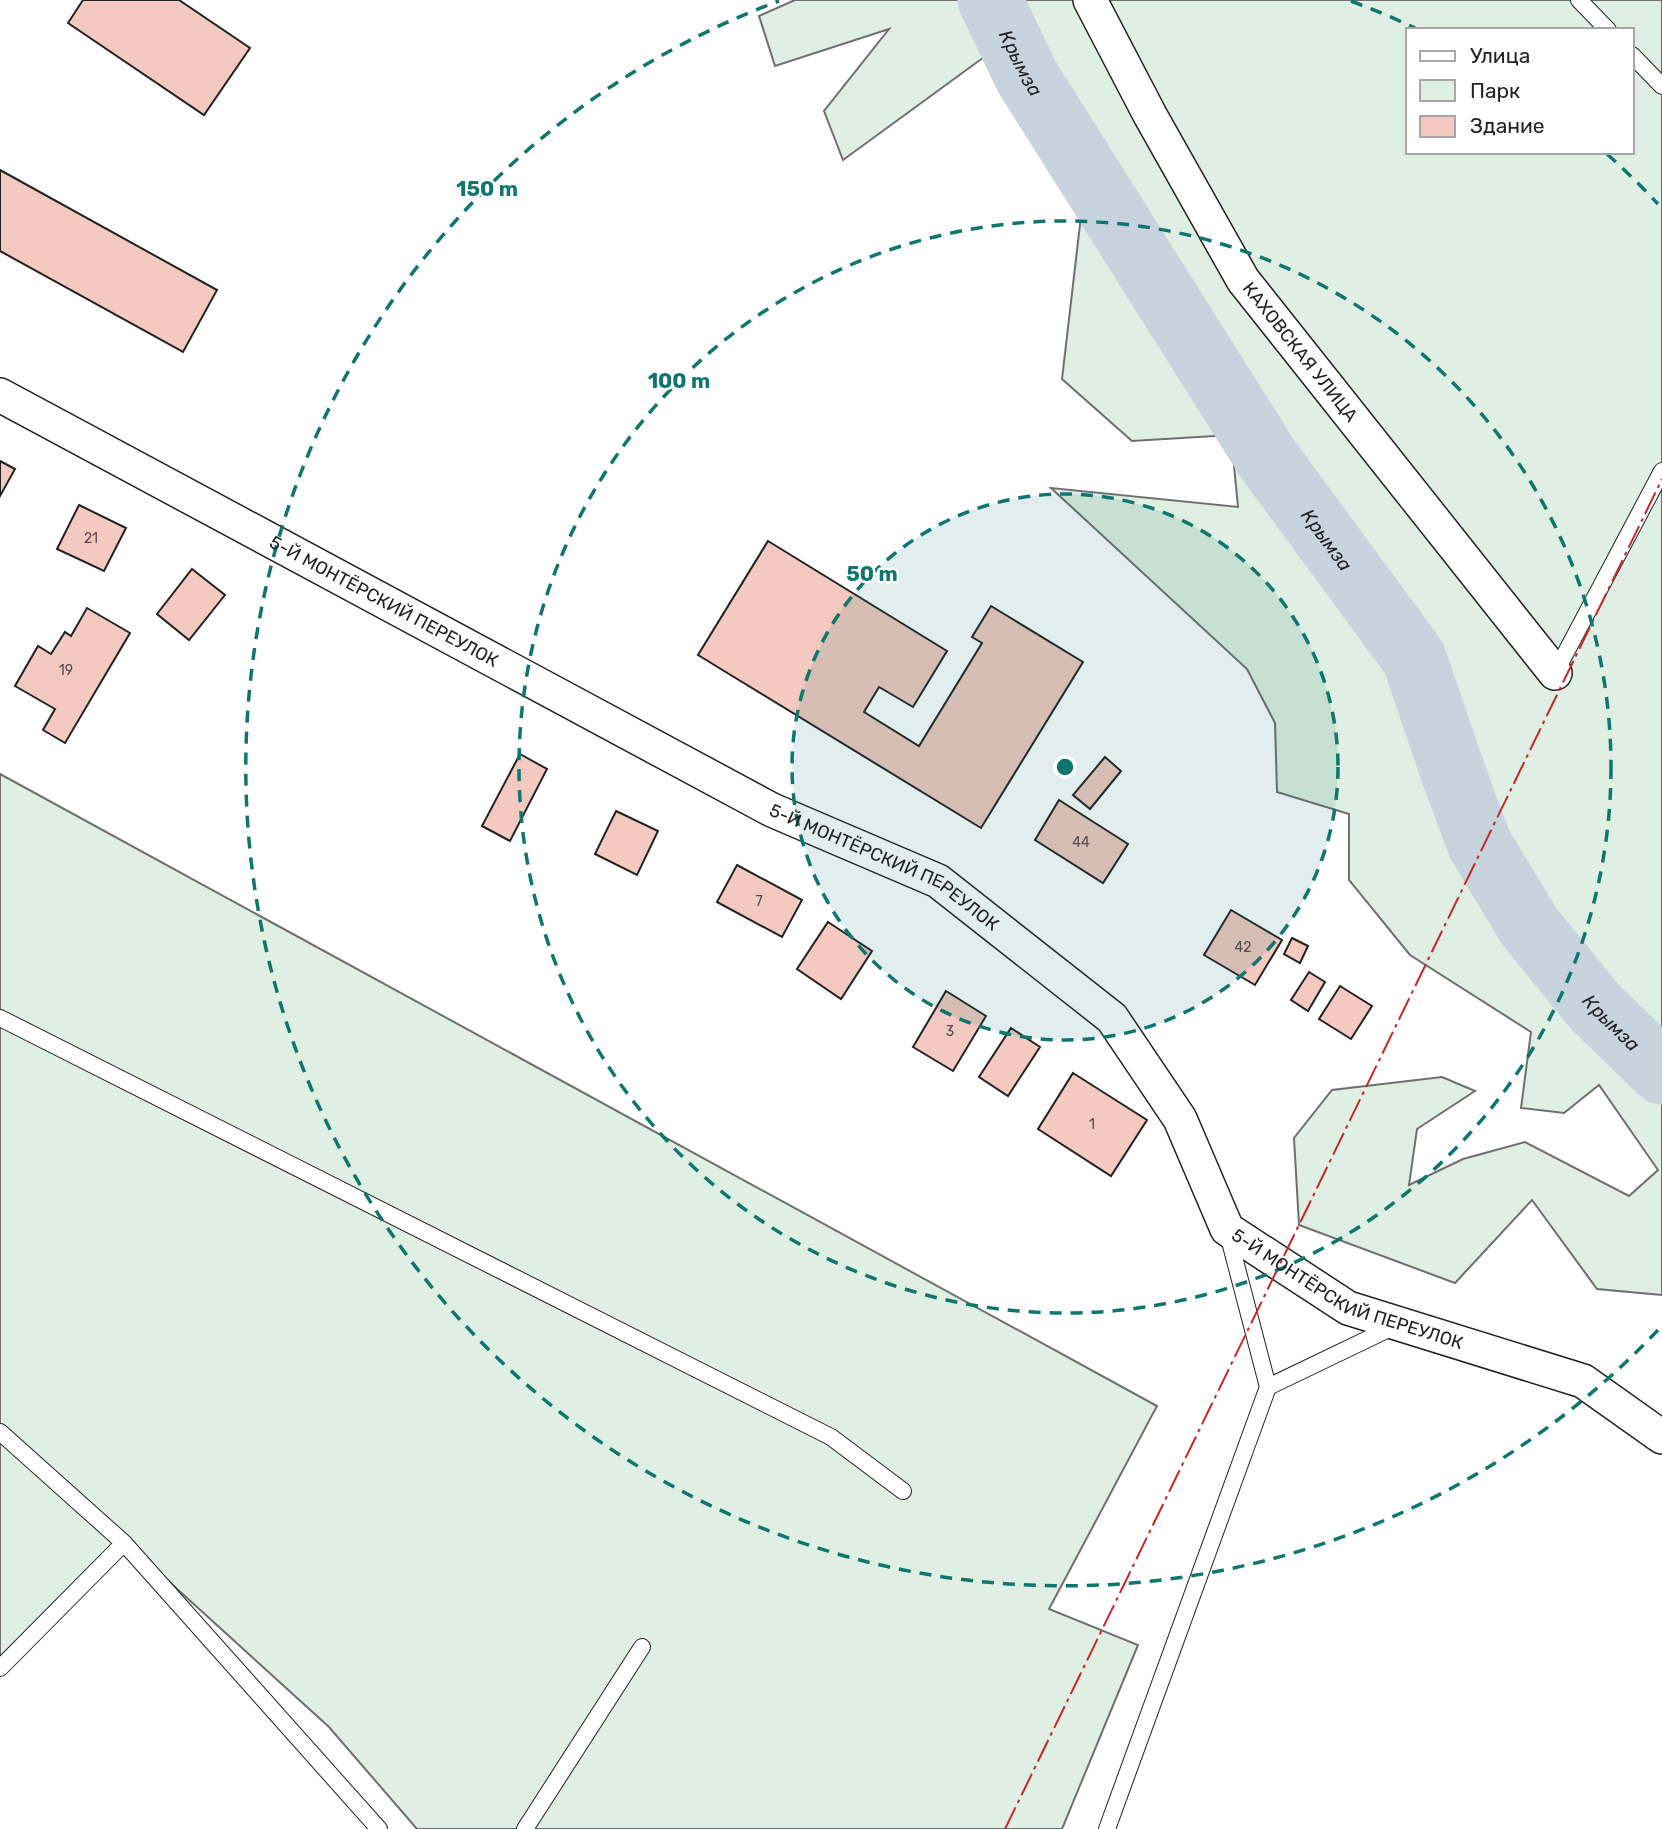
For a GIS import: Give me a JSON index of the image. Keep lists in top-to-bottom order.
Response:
{
  "streets": {
    "street": ["КАХОВСКАЯ УЛИЦА", "5-Й МОНТЁРСКИЙ ПЕРЕУЛОК"]
  },
  "water": ["Крымза"],
  "house_numbers": [
    "21",
    "19",
    "44",
    "7",
    "42",
    "3",
    "1"
  ],
  "legend": ["Улица", "Парк", "Здание"],
  "rings": ["150 m", "100 m", "50 m"]
}
